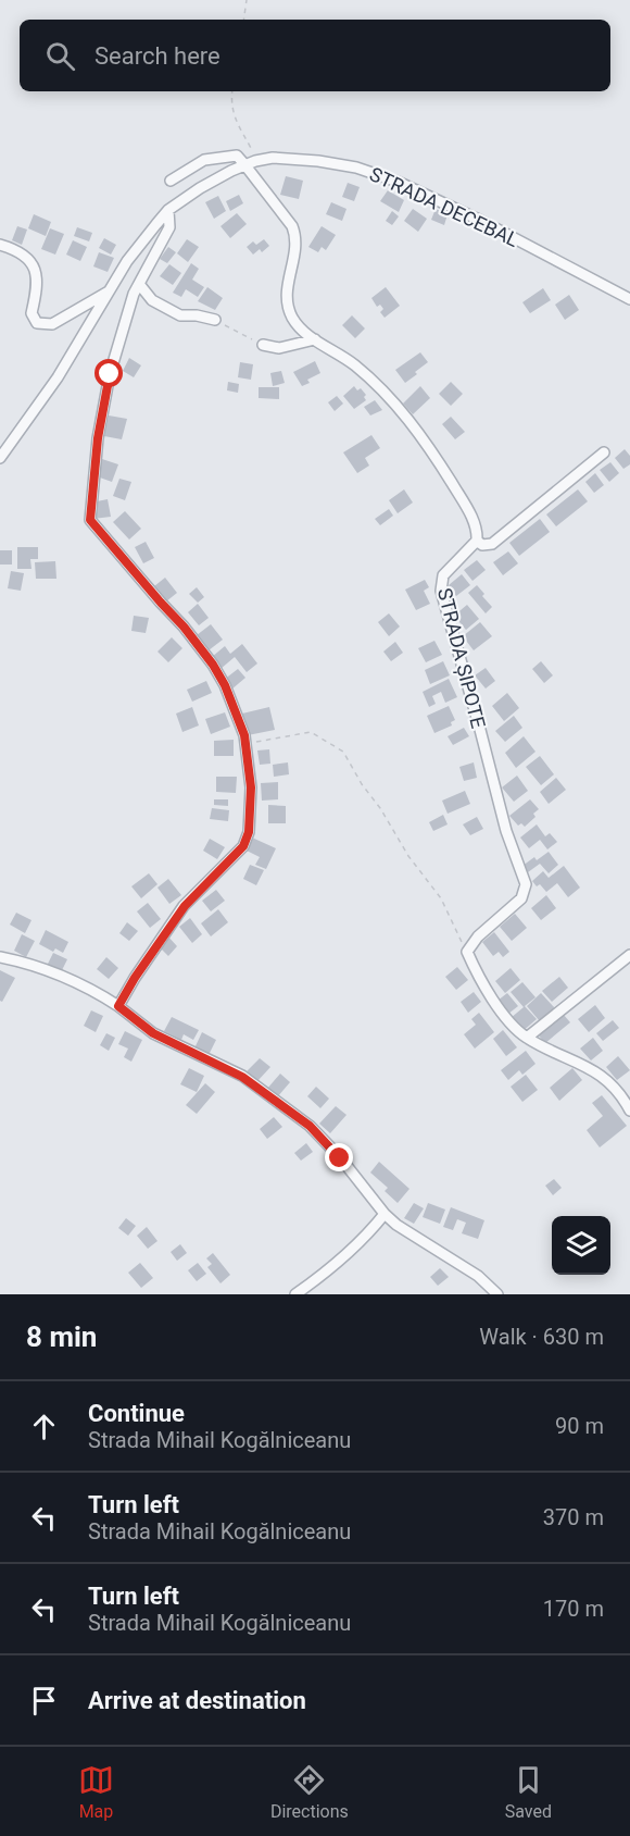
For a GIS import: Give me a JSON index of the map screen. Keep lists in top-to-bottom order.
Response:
{
  "streets": {
    "street": ["STRADA DECEBAL", "STRADA ȘIPOTE"]
  },
  "page": {
    "search": "Search here",
    "heading": ["8 min", "Walk · 630 m"],
    "list": [
      ["Continue", "Strada Mihail Kogălniceanu", "90 m"],
      ["Turn left", "Strada Mihail Kogălniceanu", "370 m"],
      ["Turn left", "Strada Mihail Kogălniceanu", "170 m"],
      "Arrive at destination"
    ],
    "nav": ["Map", "Directions", "Saved"]
  }
}
